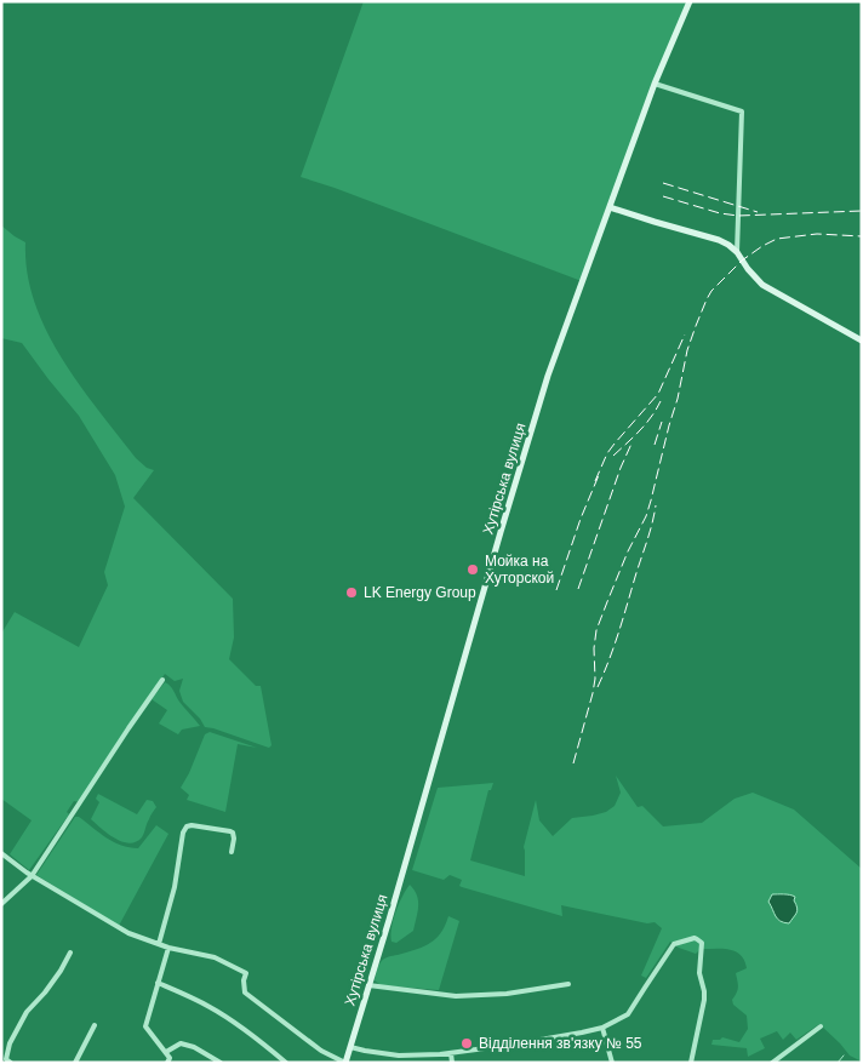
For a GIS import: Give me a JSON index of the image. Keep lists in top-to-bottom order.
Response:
{
  "streets": {
    "main road": ["Хутірська вулиця"]
  },
  "places": ["Мойка на Хуторской", "LK Energy Group", "Відділення зв'язку № 55"]
}
